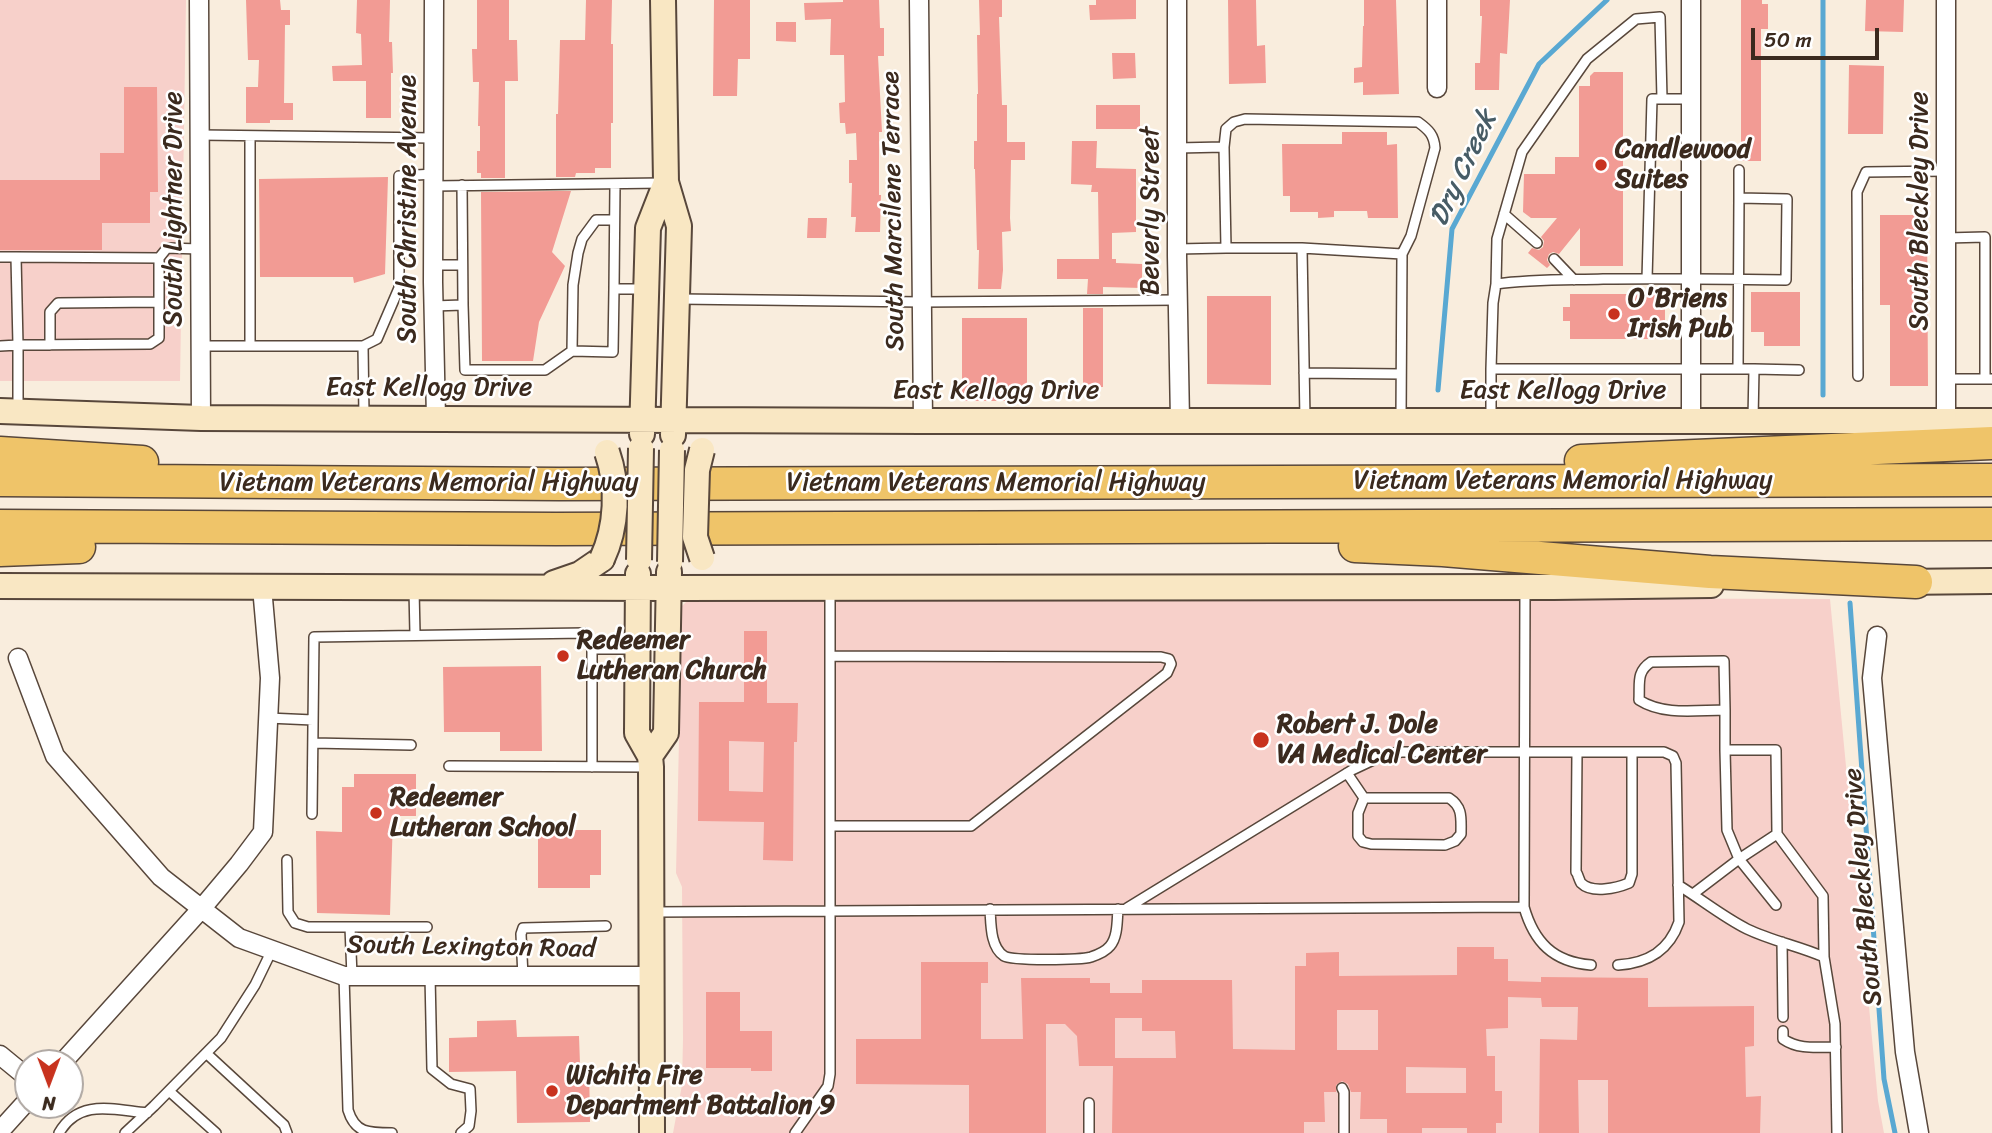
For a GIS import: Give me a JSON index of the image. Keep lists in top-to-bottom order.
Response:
{
  "streets": {
    "highway": ["Vietnam Veterans Memorial Highway"],
    "main road": ["East Kellogg Drive"],
    "street": [
      "South Lightner Drive",
      "South Christine Avenue",
      "South Marcilene Terrace",
      "Beverly Street",
      "South Bleckley Drive",
      "South Lexington Road"
    ]
  },
  "crossings": [
    ["South Lightner Drive", "East Kellogg Drive"],
    ["South Christine Avenue", "East Kellogg Drive"],
    ["South Marcilene Terrace", "East Kellogg Drive"],
    ["Beverly Street", "East Kellogg Drive"],
    ["South Bleckley Drive", "East Kellogg Drive"]
  ],
  "water": ["Dry Creek"],
  "places": [
    "Candlewood Suites",
    "O'Briens Irish Pub",
    "Redeemer Lutheran Church",
    "Robert J. Dole VA Medical Center",
    "Redeemer Lutheran School",
    "Wichita Fire Department Battalion 9"
  ],
  "scale_bar": "50 m",
  "north": "bottom"
}
